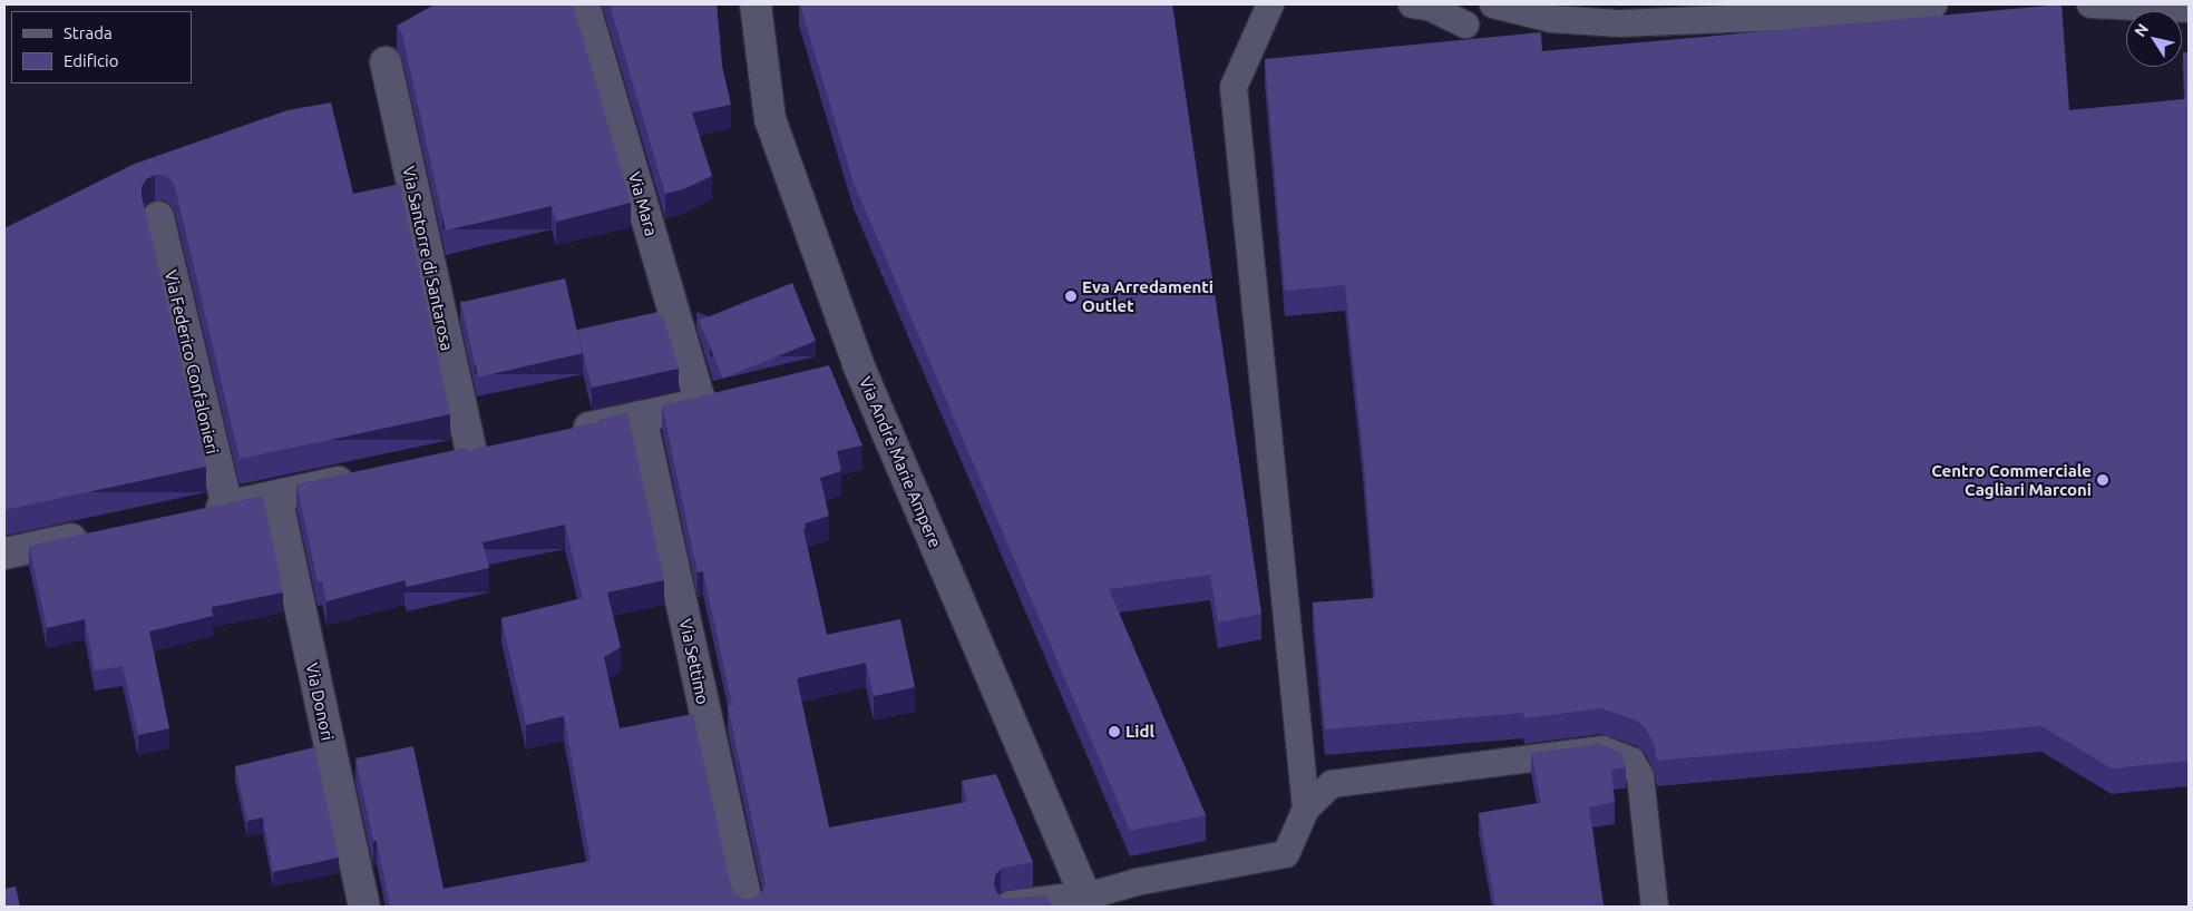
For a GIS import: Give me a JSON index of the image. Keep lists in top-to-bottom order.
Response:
{
  "streets": {
    "street": [
      "Via Mara",
      "Via Santorre di Santarosa",
      "Via Federico Confalonieri",
      "Via Andrè Marie Ampere",
      "Via Settimo",
      "Via Donori"
    ]
  },
  "places": ["Eva Arredamenti Outlet", "Centro Commerciale Cagliari Marconi", "Lidl"],
  "legend": ["Strada", "Edificio"],
  "north": "top left"
}
